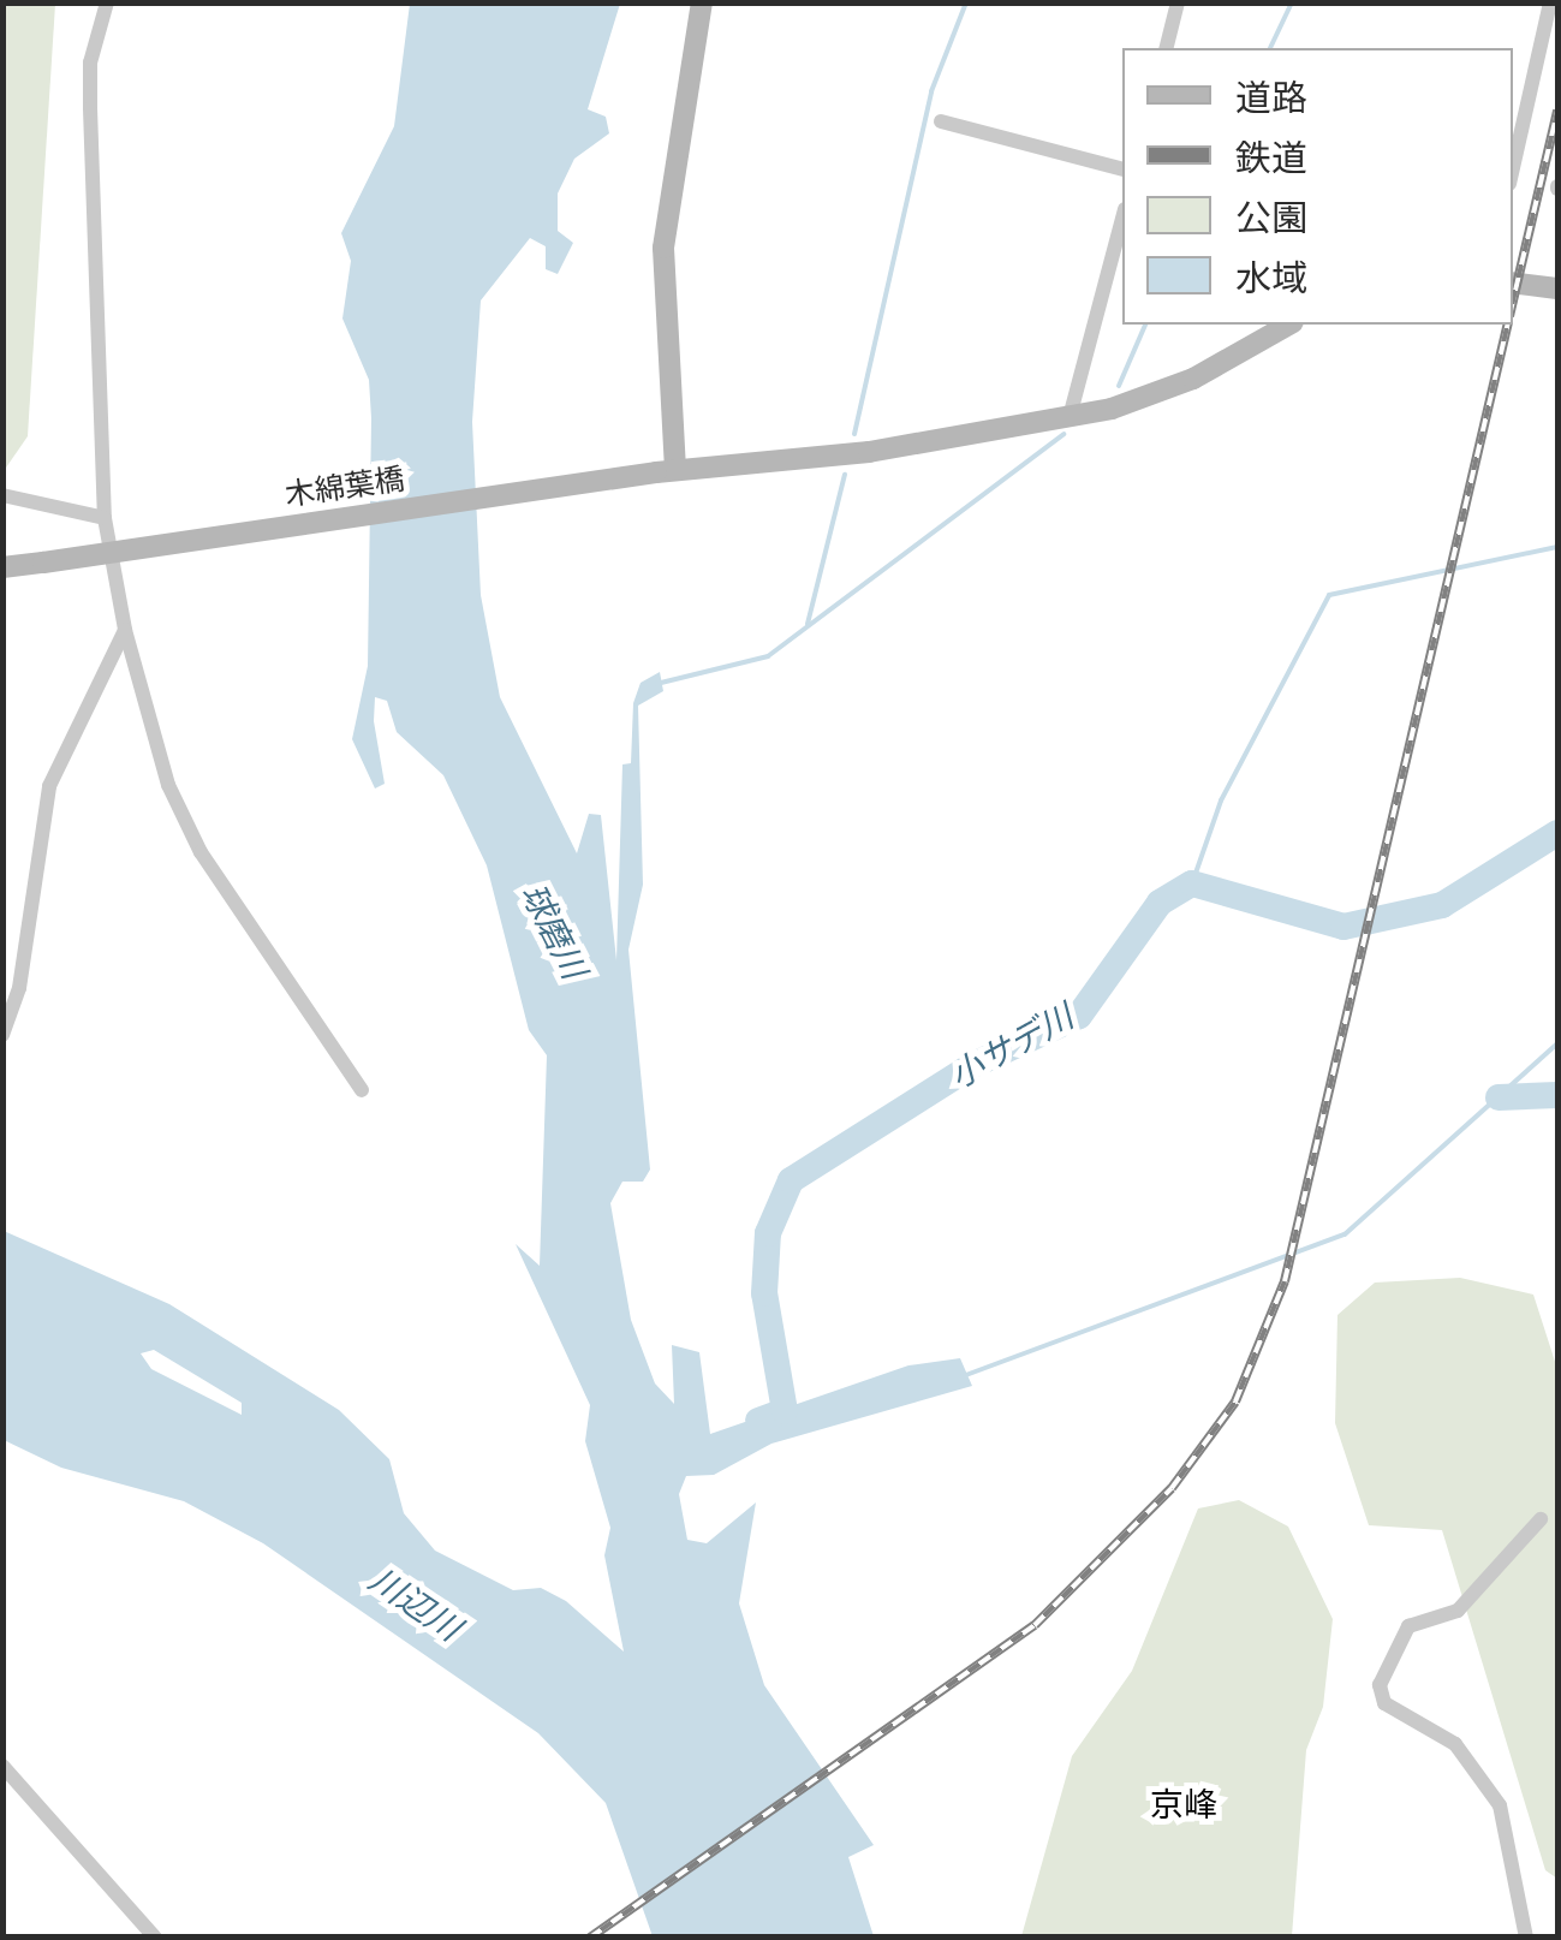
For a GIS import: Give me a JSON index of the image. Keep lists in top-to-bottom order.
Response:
{
  "streets": {
    "main road": ["木綿葉橋"]
  },
  "districts": ["京峰"],
  "water": ["球磨川", "小サデ川", "川辺川"],
  "legend": [
    "道路",
    "鉄道",
    "公園",
    "水域"
  ]
}
